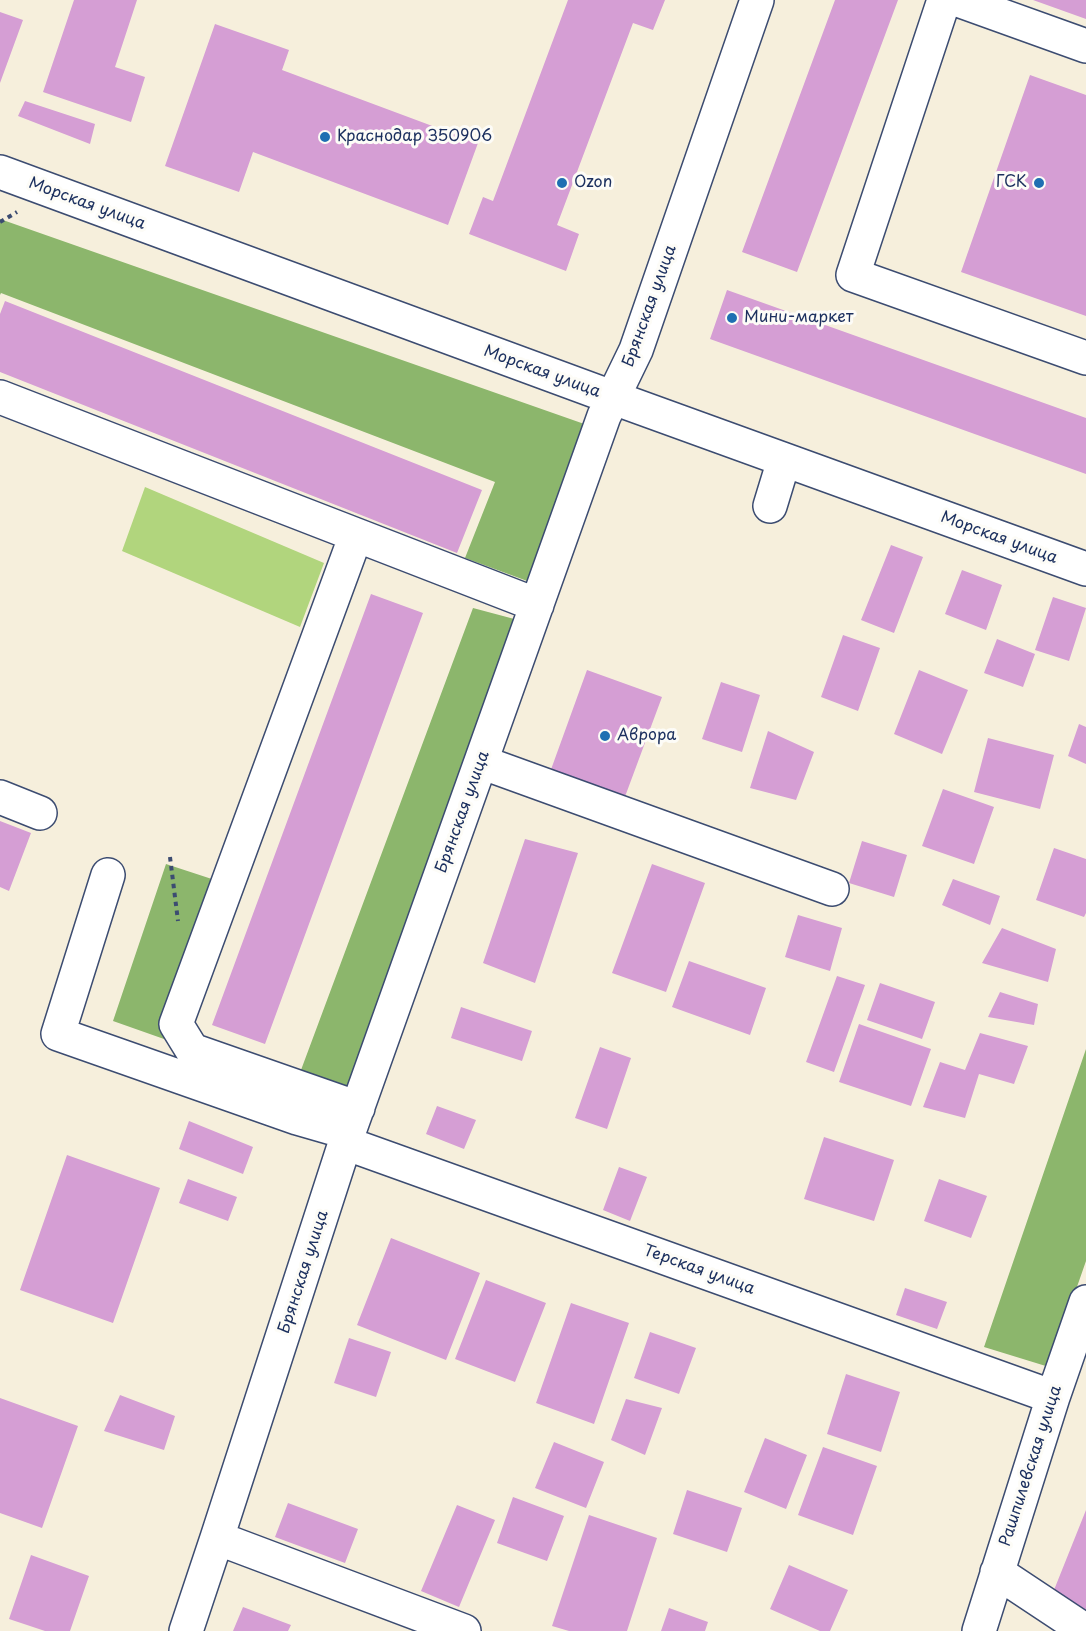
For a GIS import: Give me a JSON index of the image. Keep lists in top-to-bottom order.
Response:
{
  "streets": {
    "street": [
      "Морская улица",
      "Брянская улица",
      "Терская улица",
      "Рашпилевская улица"
    ]
  },
  "crossings": [
    ["Морская улица", "Брянская улица"],
    ["Брянская улица", "Терская улица"],
    ["Терская улица", "Рашпилевская улица"]
  ],
  "places": [
    "Краснодар 350906",
    "Ozon",
    "ГСК",
    "Мини-маркет",
    "Аврора"
  ]
}
